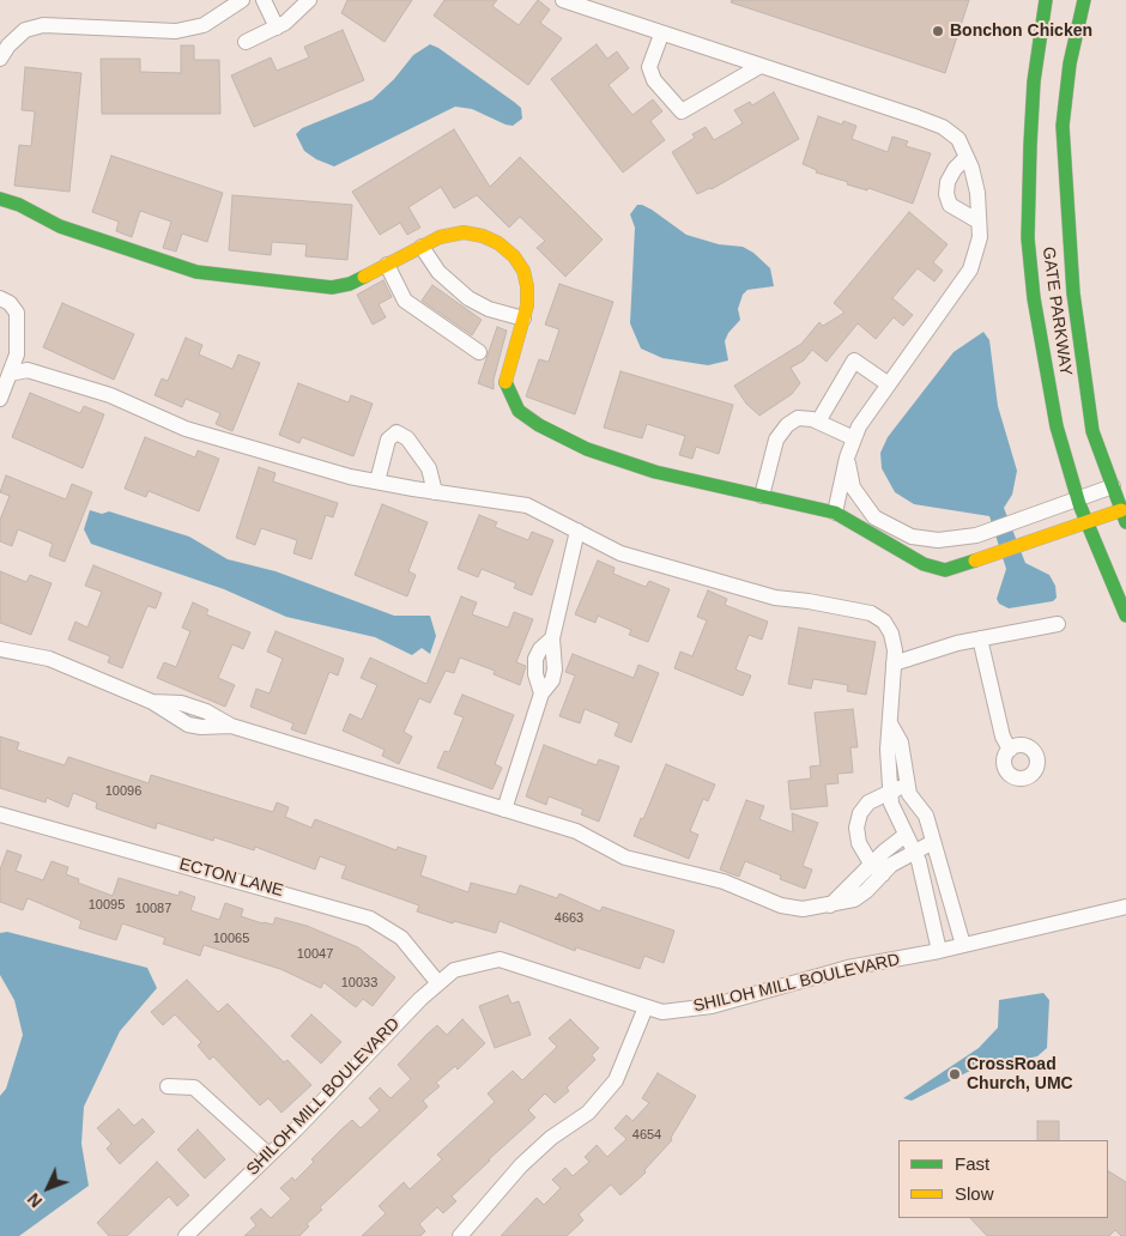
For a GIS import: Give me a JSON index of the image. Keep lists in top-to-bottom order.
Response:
{
  "streets": {
    "street": ["GATE PARKWAY", "ECTON LANE", "SHILOH MILL BOULEVARD"]
  },
  "crossings": [
    ["ECTON LANE", "SHILOH MILL BOULEVARD"]
  ],
  "places": ["Bonchon Chicken", "CrossRoad Church, UMC"],
  "house_numbers": [
    "10096",
    "10095",
    "10087",
    "4663",
    "10065",
    "10047",
    "10033",
    "4654"
  ],
  "legend": ["Fast", "Slow"],
  "north": "bottom left"
}
